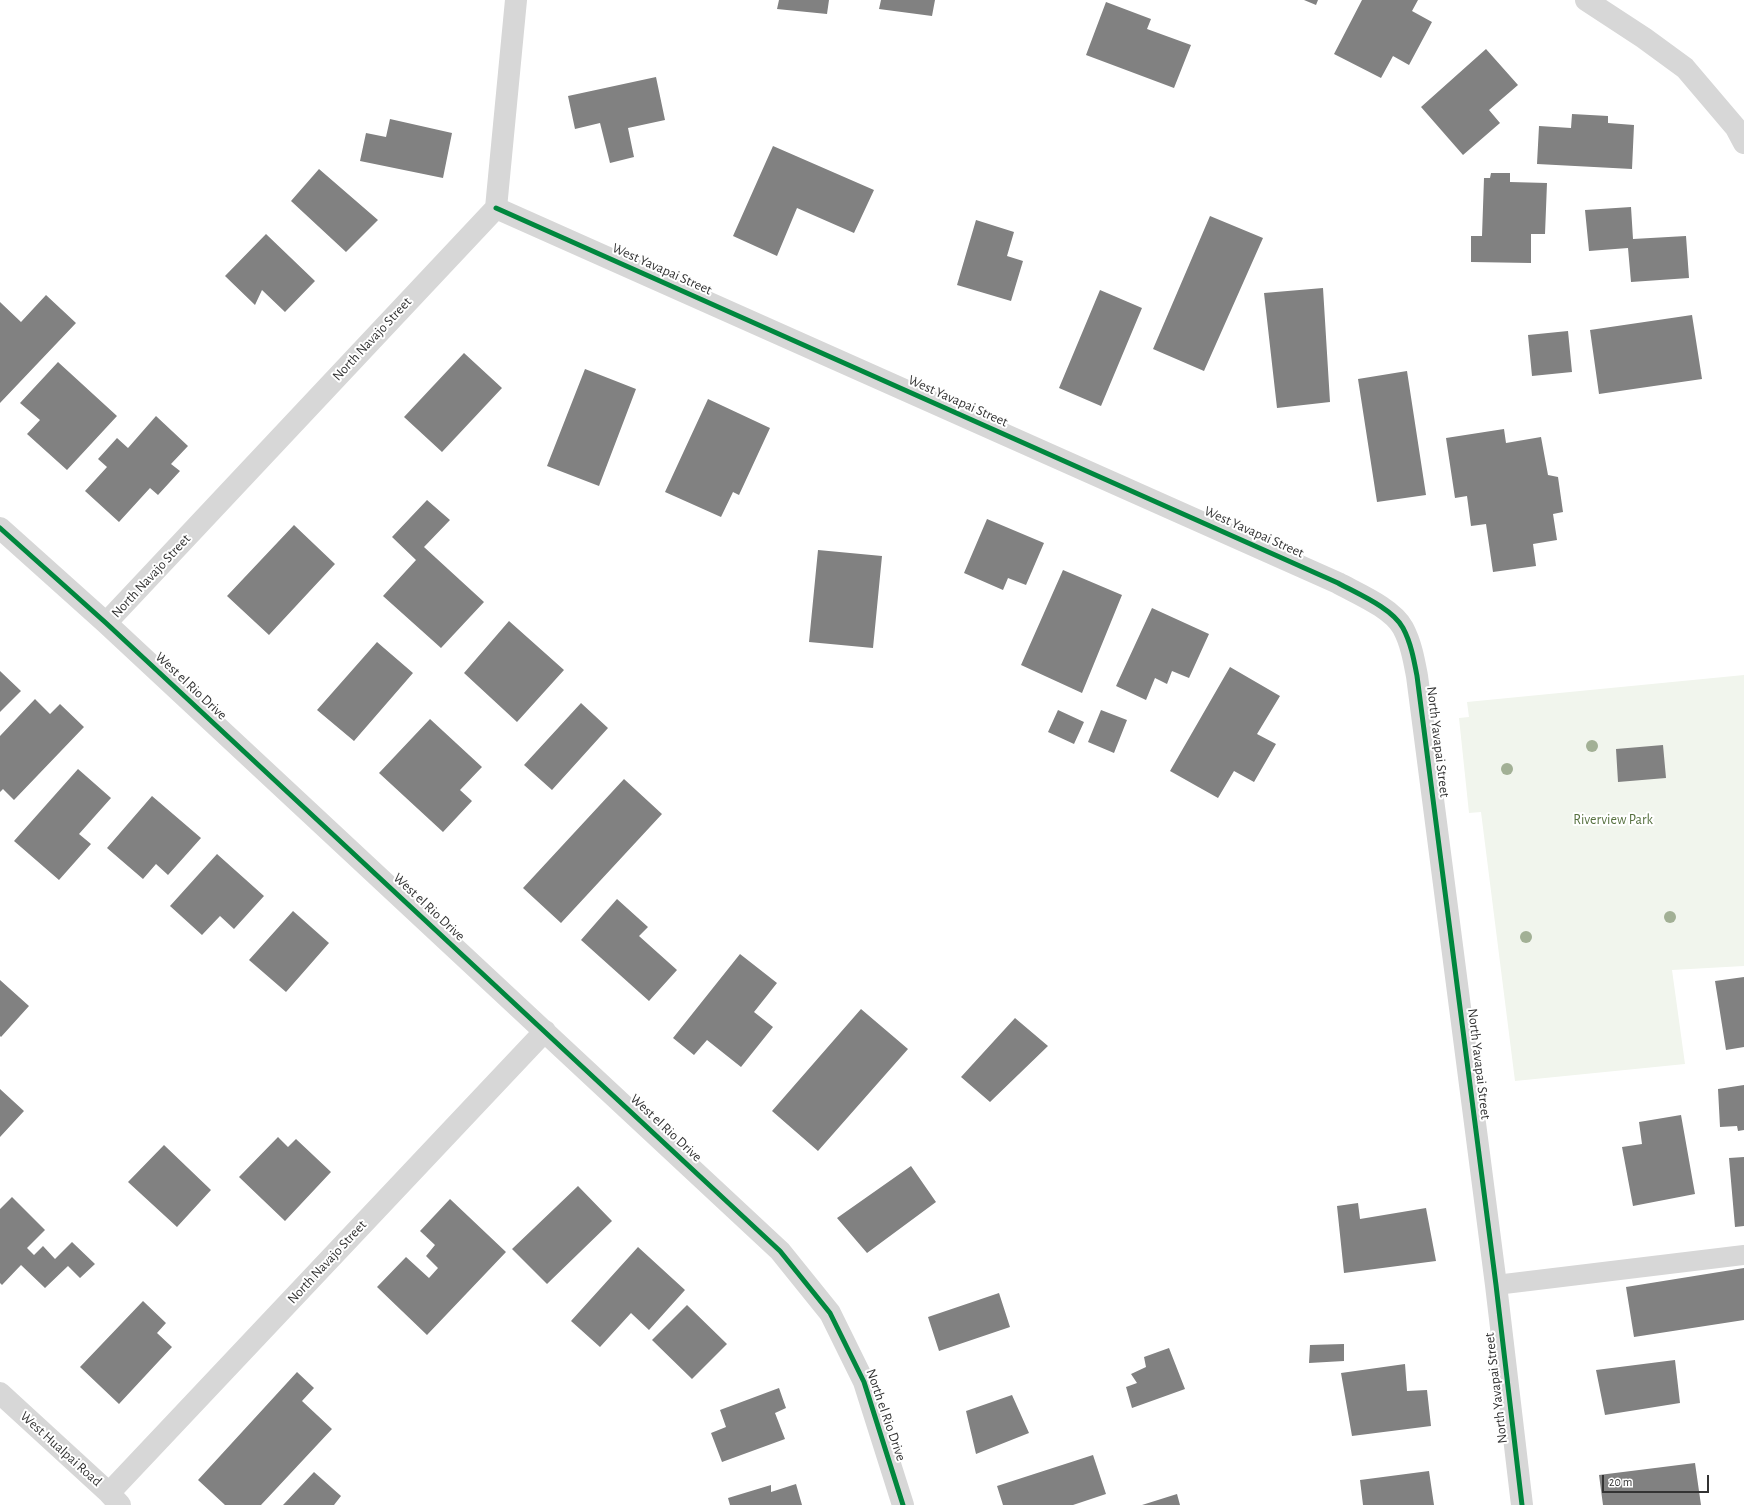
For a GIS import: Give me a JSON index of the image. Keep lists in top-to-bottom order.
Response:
{
  "streets": {
    "street": [
      "West Yavapai Street",
      "North Navajo Street",
      "West el Rio Drive",
      "North Yavapai Street",
      "North el Rio Drive",
      "West Hualpai Road"
    ]
  },
  "crossings": [
    ["West Yavapai Street", "North Navajo Street"],
    ["West Yavapai Street", "North Yavapai Street"],
    ["North Navajo Street", "West el Rio Drive"],
    ["North Navajo Street", "West Hualpai Road"],
    ["West el Rio Drive", "North el Rio Drive"]
  ],
  "parks": ["Riverview Park"],
  "scale_bar": "20 m"
}
